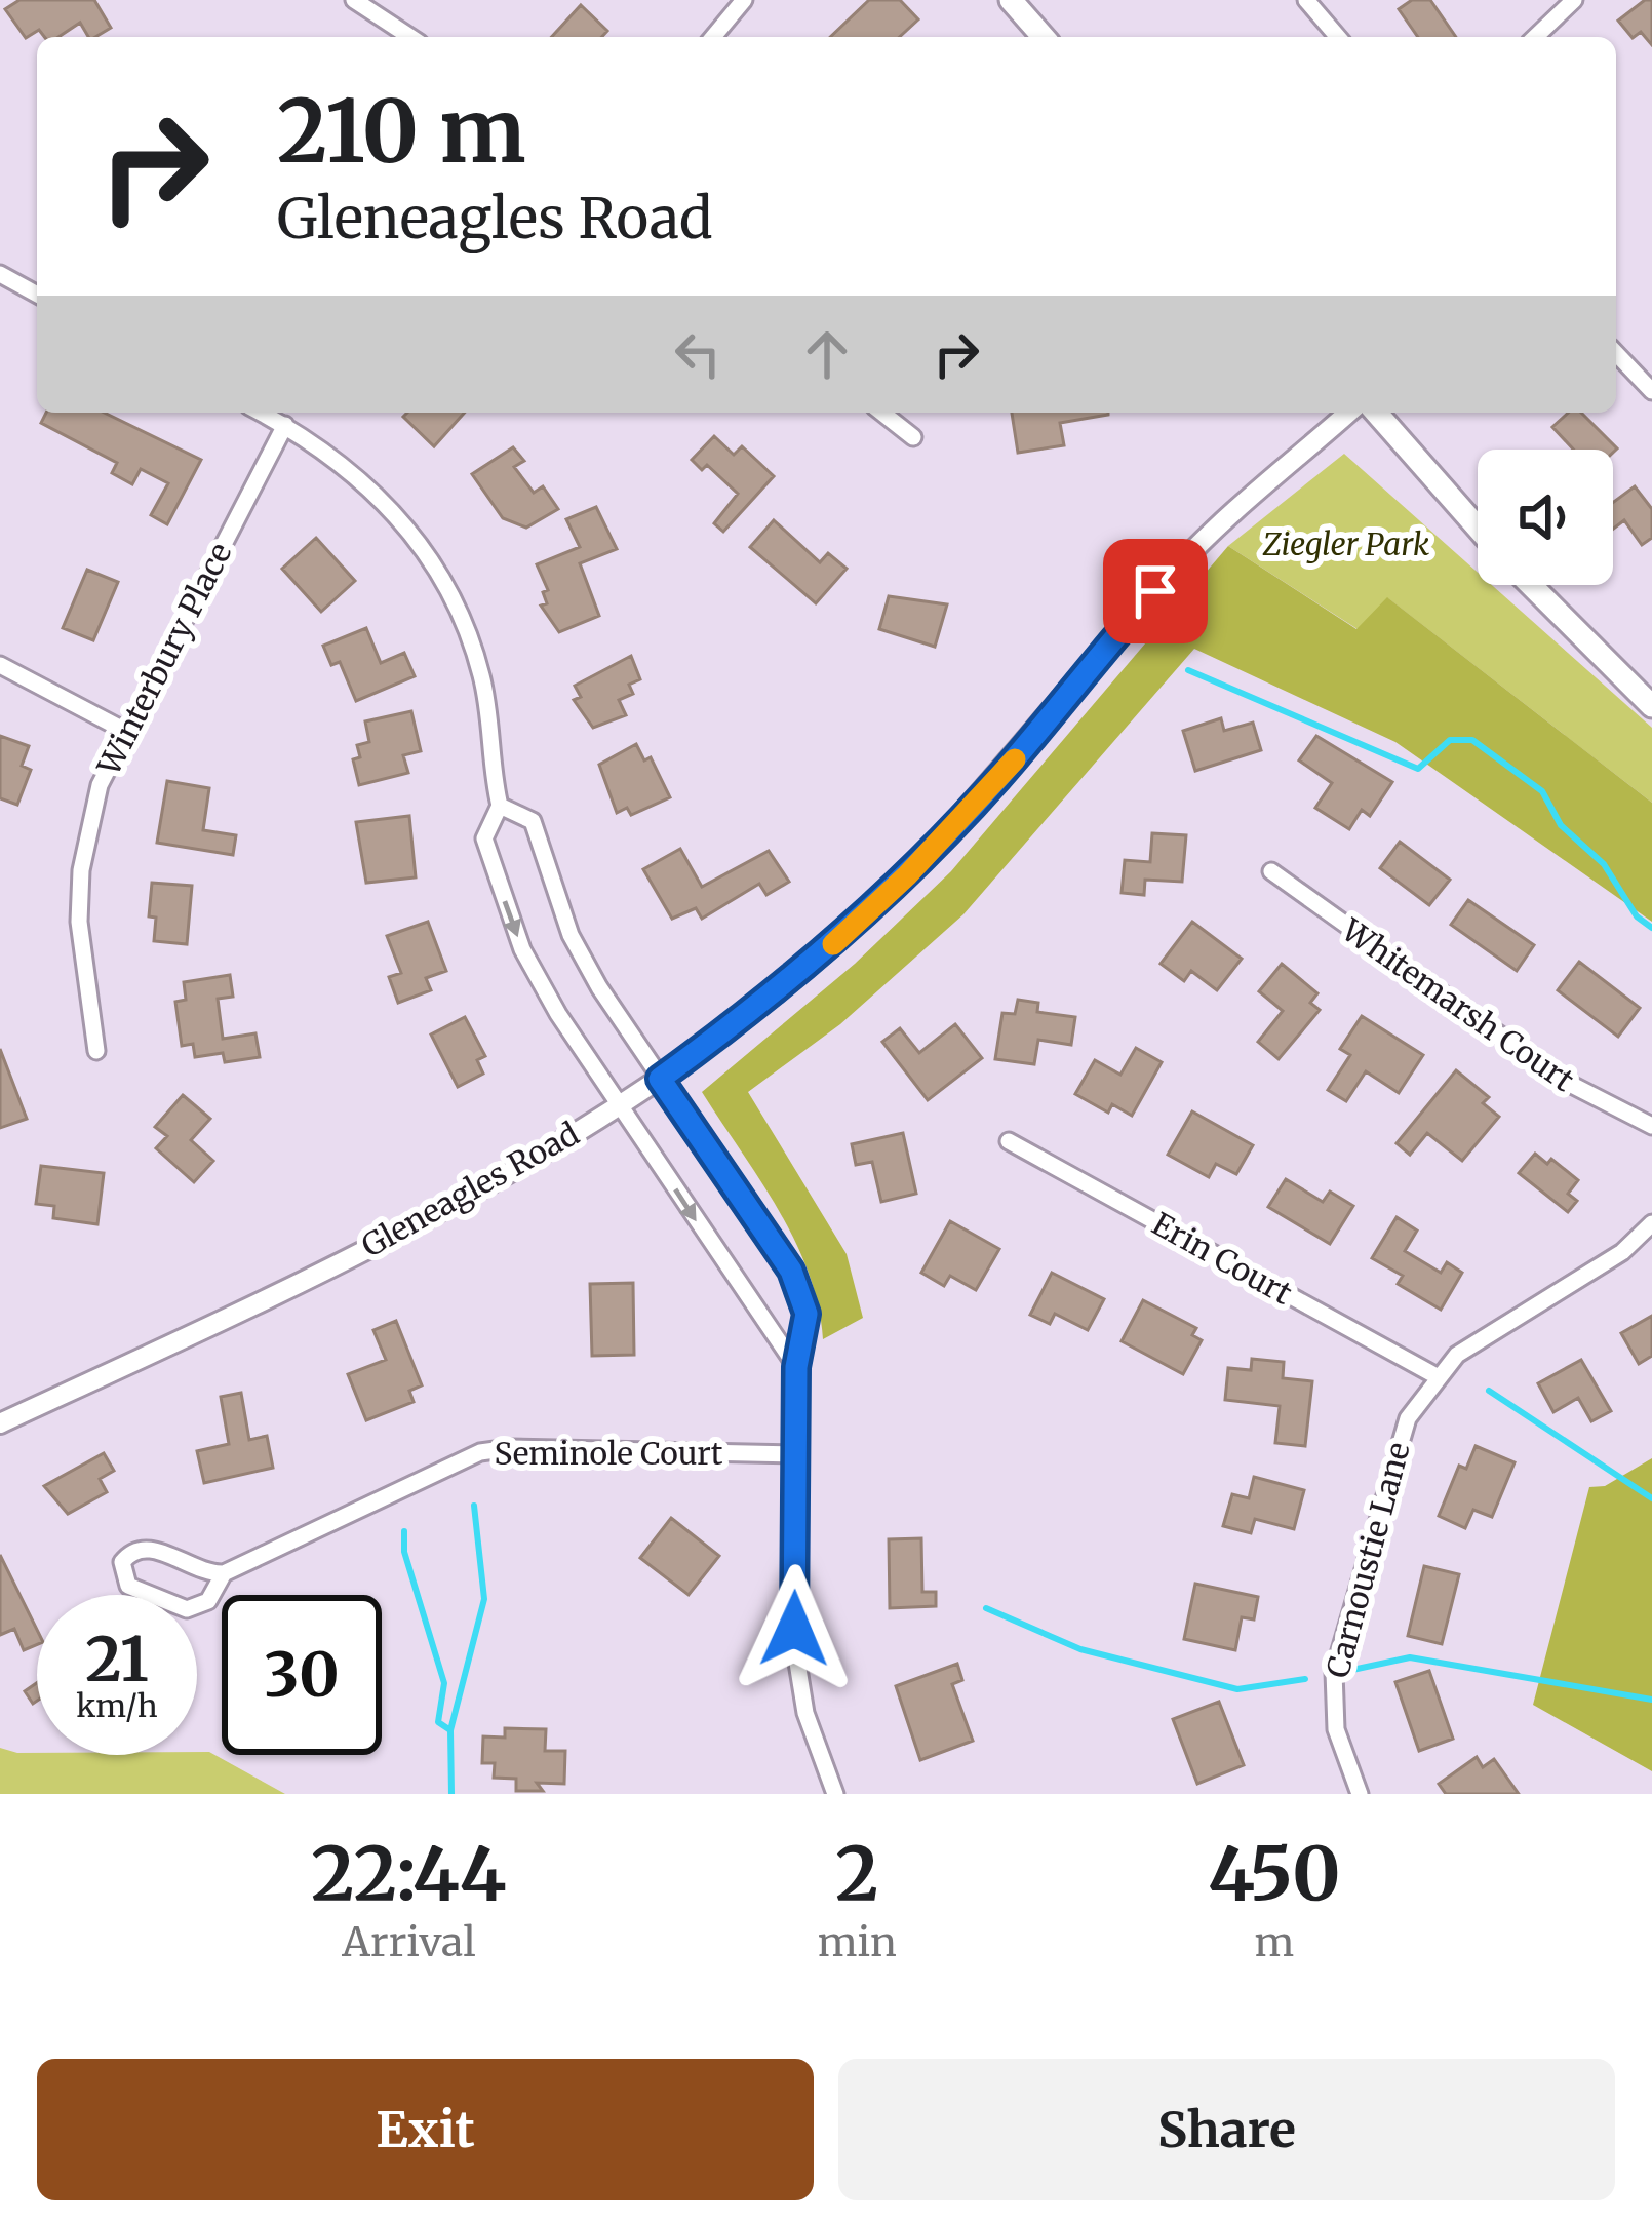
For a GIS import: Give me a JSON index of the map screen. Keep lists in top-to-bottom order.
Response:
{
  "streets": {
    "street": [
      "Winterbury Place",
      "Whitemarsh Court",
      "Gleneagles Road",
      "Erin Court",
      "Seminole Court",
      "Carnoustie Lane"
    ]
  },
  "crossings": [
    ["Erin Court", "Carnoustie Lane"]
  ],
  "parks": ["Ziegler Park"],
  "page": {
    "turn": ["210 m", "Gleneagles Road"],
    "speed": "21 km/h",
    "limit": "30",
    "eta": [
      "22:44",
      "Arrival",
      "2",
      "min",
      "450",
      "m"
    ],
    "buttons": ["Exit", "Share"]
  }
}
